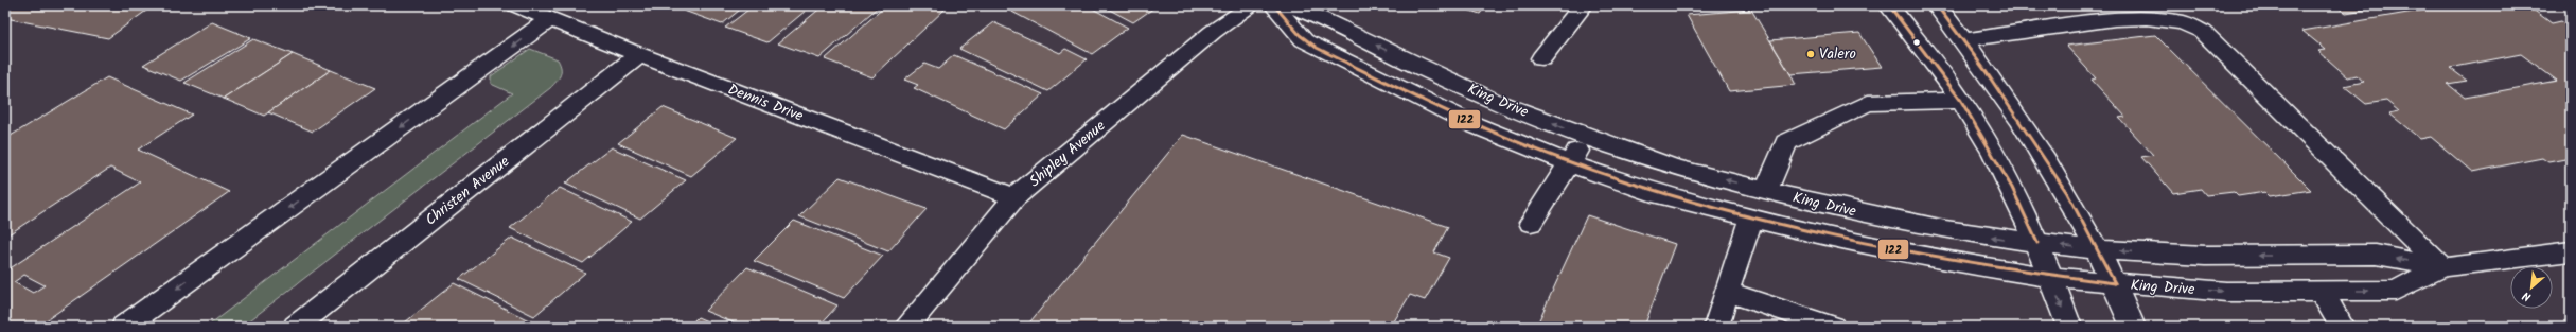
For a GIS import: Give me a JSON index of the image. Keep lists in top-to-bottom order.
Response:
{
  "streets": {
    "street": [
      "King Drive",
      "Dennis Drive",
      "Shipley Avenue",
      "Christen Avenue"
    ]
  },
  "crossings": [
    ["Dennis Drive", "Shipley Avenue"],
    ["Dennis Drive", "Christen Avenue"]
  ],
  "places": ["Valero"],
  "lines": ["transit line 122"],
  "north": "bottom left"
}
